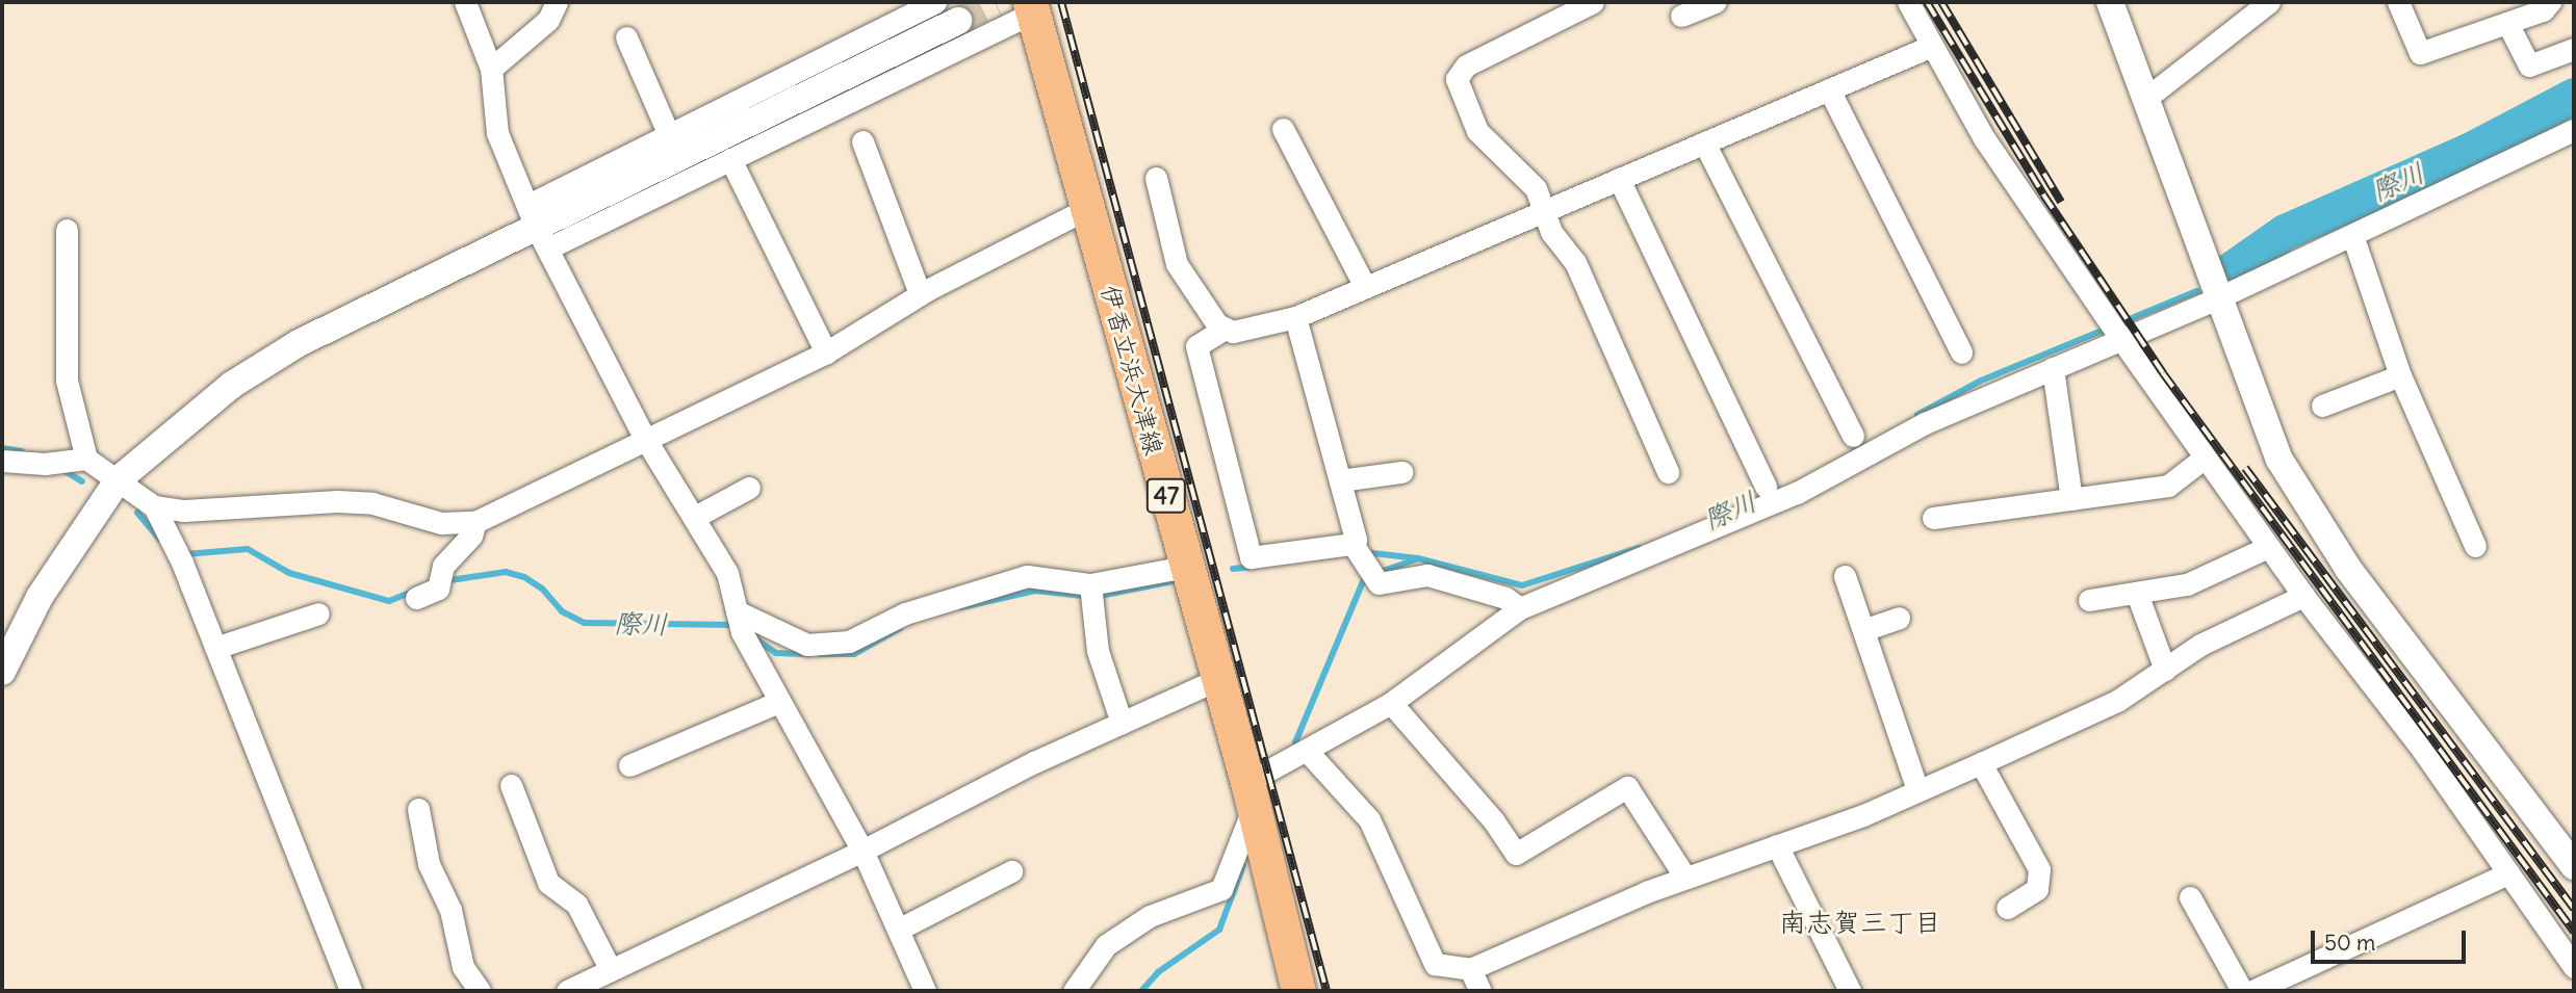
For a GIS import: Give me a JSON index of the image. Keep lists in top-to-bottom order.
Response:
{
  "streets": {
    "main road": ["伊香立浜大津線", "47"]
  },
  "districts": ["南志賀三丁目"],
  "water": ["際川"],
  "scale_bar": "50 m"
}
